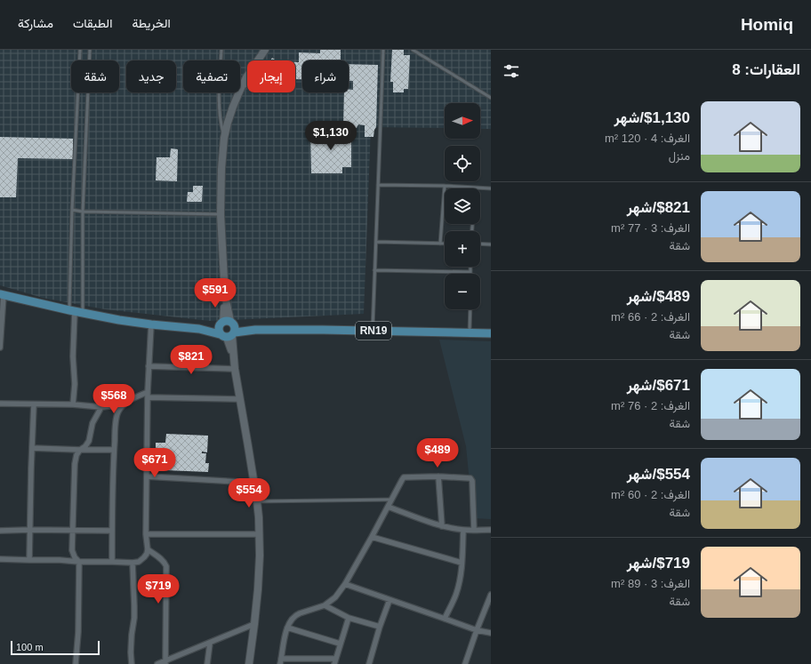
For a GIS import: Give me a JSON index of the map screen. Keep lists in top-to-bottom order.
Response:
{
  "streets": {
    "main road": ["RN19"]
  },
  "scale_bar": "100 m",
  "north": "right",
  "page": {
    "header": "Homiq",
    "nav": ["الخريطة", "الطبقات", "مشاركة"],
    "heading": "العقارات: 8",
    "chip": [
      "شراء",
      "إيجار",
      "تصفية",
      "جديد",
      "شقة"
    ],
    "list": [
      {
        "name": "$1,130/شهر",
        "note": "الغرف: 4 · 120 m² · منزل"
      },
      {
        "name": "$821/شهر",
        "note": "الغرف: 3 · 77 m² · شقة"
      },
      {
        "name": "$489/شهر",
        "note": "الغرف: 2 · 66 m² · شقة"
      },
      {
        "name": "$671/شهر",
        "note": "الغرف: 2 · 76 m² · شقة"
      },
      {
        "name": "$554/شهر",
        "note": "الغرف: 2 · 60 m² · شقة"
      },
      {
        "name": "$719/شهر",
        "note": "الغرف: 3 · 89 m² · شقة"
      }
    ],
    "map_buttons": ["+", "−"],
    "price": [
      "$1,130",
      "$591",
      "$821",
      "$568",
      "$489",
      "$671",
      "$554",
      "$719"
    ],
    "scale": "100 m"
  }
}
